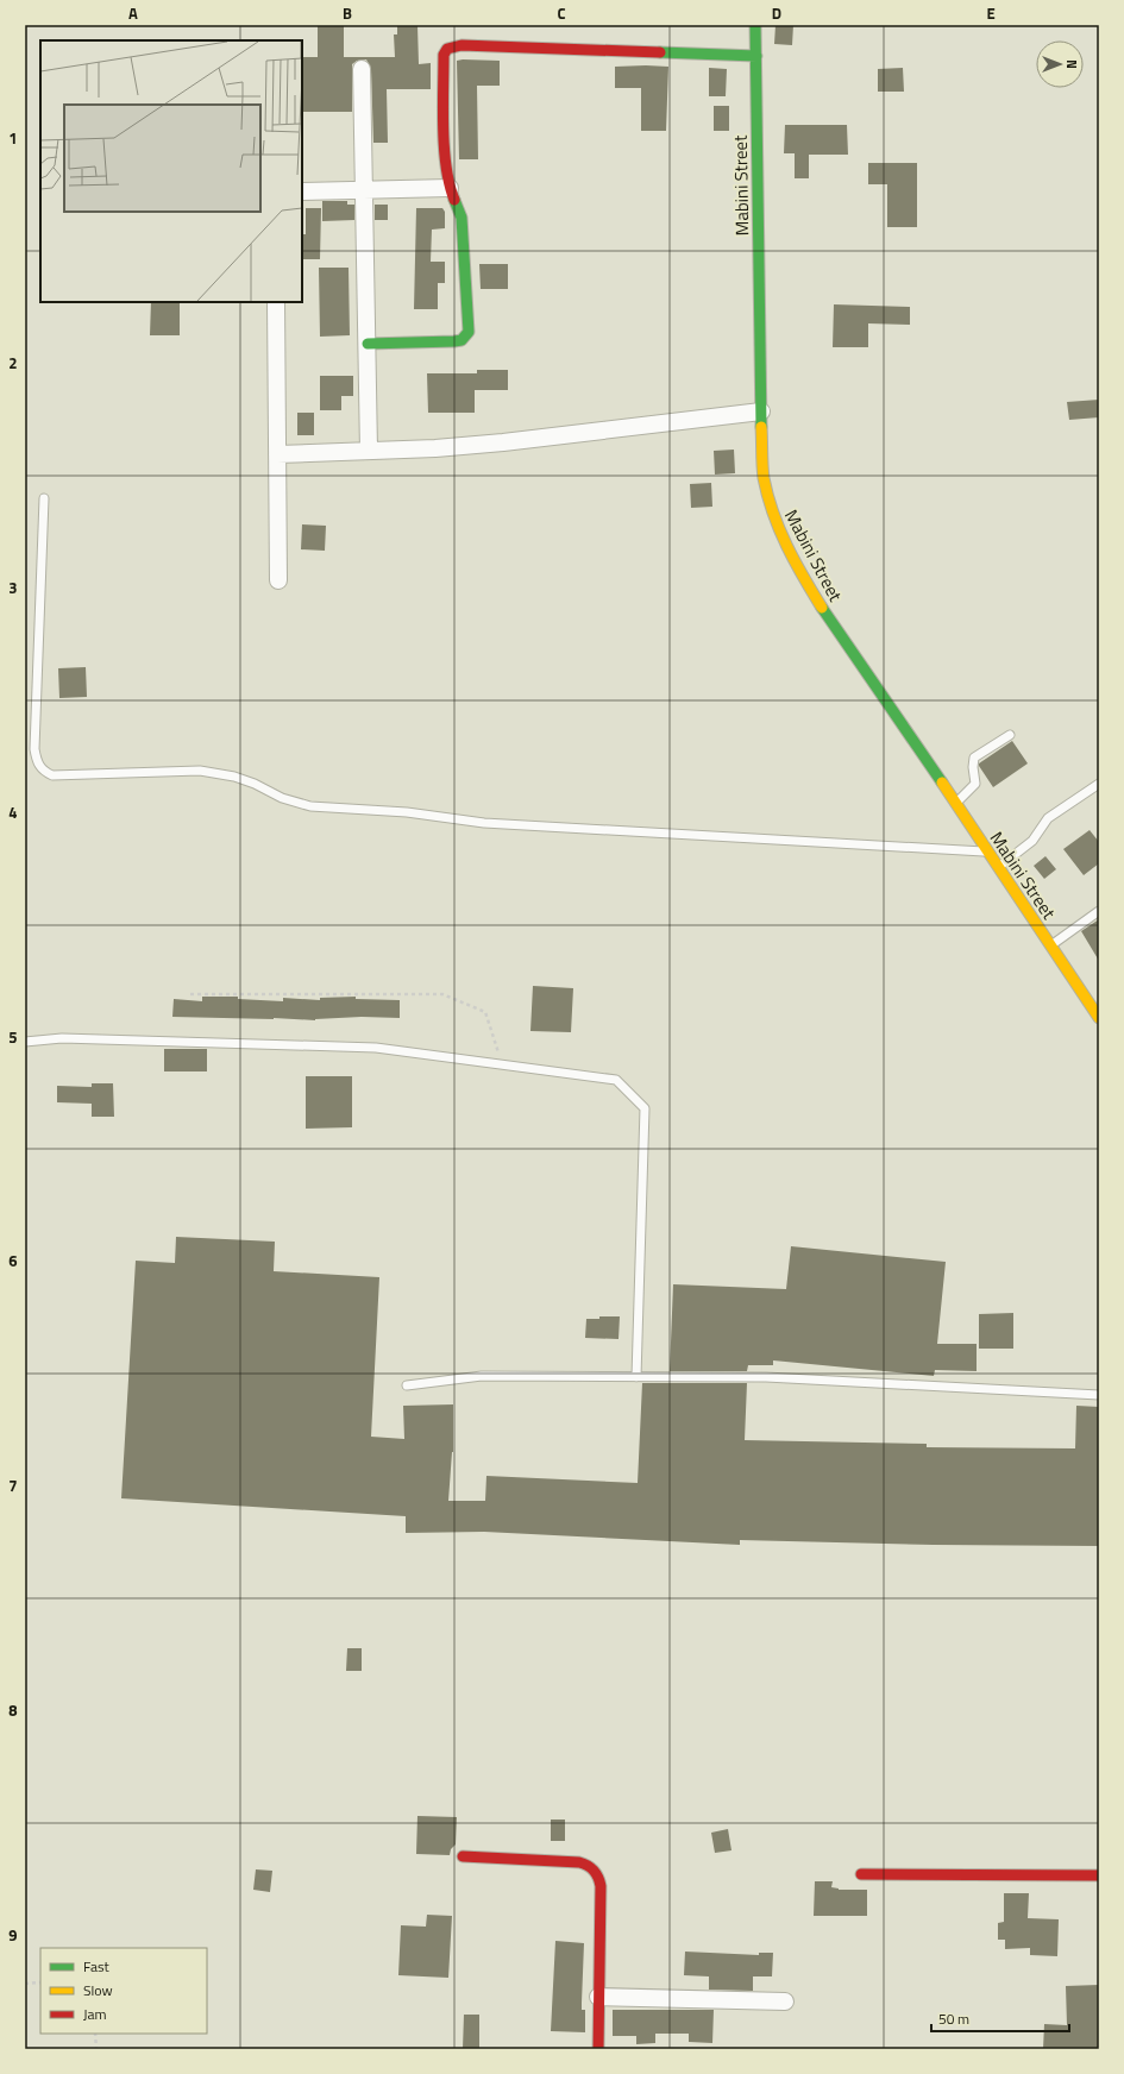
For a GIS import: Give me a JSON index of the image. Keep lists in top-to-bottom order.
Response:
{
  "streets": {
    "street": ["Mabini Street"]
  },
  "legend": ["Fast", "Slow", "Jam"],
  "scale_bar": "50 m",
  "north": "right",
  "grid": {
    "columns": [
      "A",
      "B",
      "C",
      "D",
      "E"
    ],
    "rows": [
      "1",
      "2",
      "3",
      "4",
      "5",
      "6",
      "7",
      "8",
      "9"
    ]
  }
}
